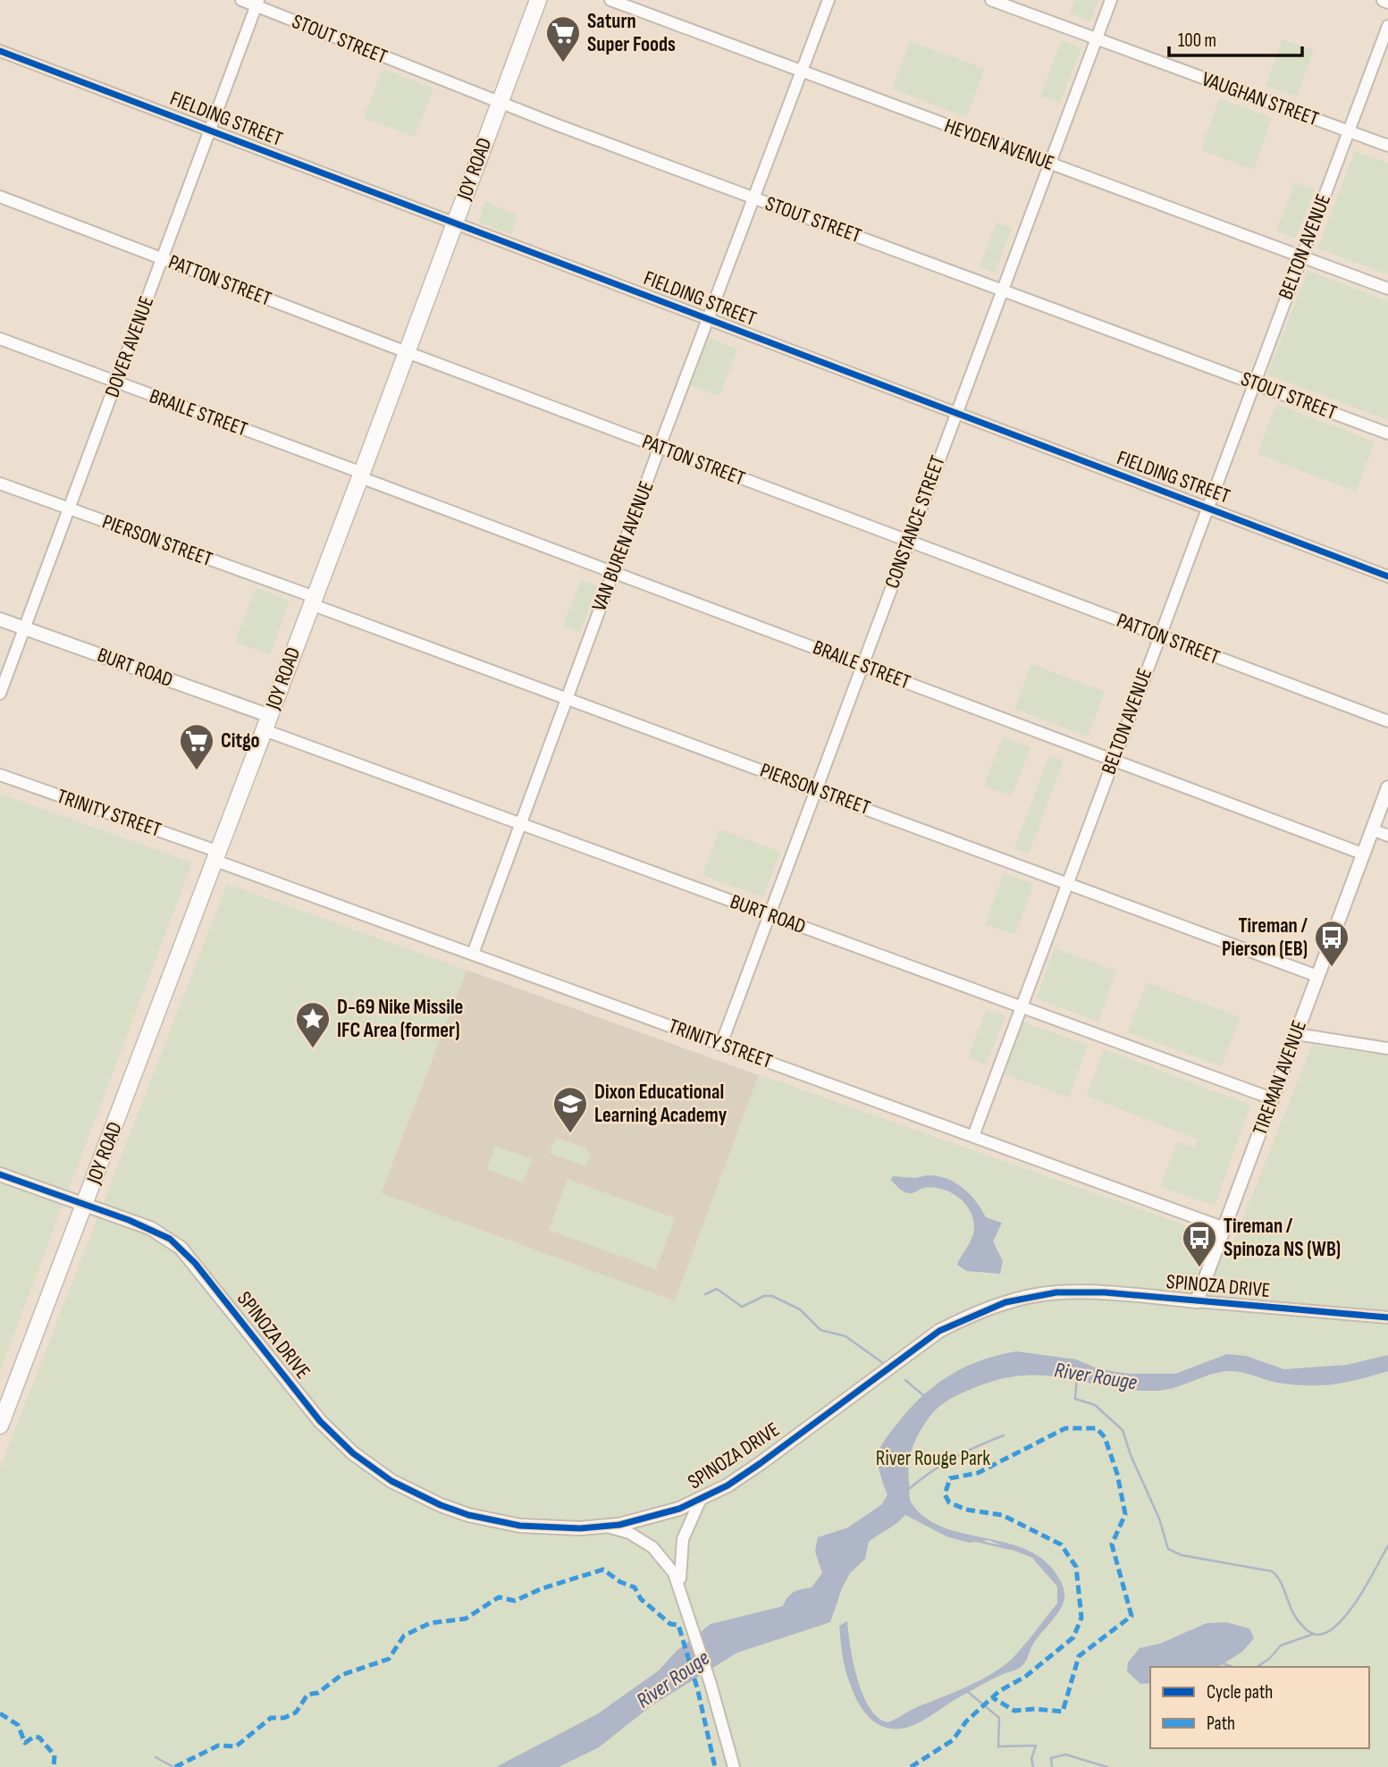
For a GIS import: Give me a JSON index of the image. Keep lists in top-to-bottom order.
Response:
{
  "streets": {
    "main road": ["JOY ROAD"],
    "street": [
      "STOUT STREET",
      "VAUGHAN STREET",
      "FIELDING STREET",
      "HEYDEN AVENUE",
      "BELTON AVENUE",
      "PATTON STREET",
      "DOVER AVENUE",
      "BRAILE STREET",
      "CONSTANCE STREET",
      "PIERSON STREET",
      "VAN BUREN AVENUE",
      "BURT ROAD",
      "TRINITY STREET",
      "TIREMAN AVENUE",
      "SPINOZA DRIVE"
    ]
  },
  "crossings": [
    ["STOUT STREET", "JOY ROAD"],
    ["STOUT STREET", "BELTON AVENUE"],
    ["STOUT STREET", "DOVER AVENUE"],
    ["STOUT STREET", "CONSTANCE STREET"],
    ["STOUT STREET", "VAN BUREN AVENUE"],
    ["VAUGHAN STREET", "BELTON AVENUE"],
    ["VAUGHAN STREET", "CONSTANCE STREET"],
    ["FIELDING STREET", "JOY ROAD"],
    ["FIELDING STREET", "BELTON AVENUE"],
    ["FIELDING STREET", "DOVER AVENUE"],
    ["FIELDING STREET", "CONSTANCE STREET"],
    ["FIELDING STREET", "VAN BUREN AVENUE"],
    ["HEYDEN AVENUE", "BELTON AVENUE"],
    ["HEYDEN AVENUE", "CONSTANCE STREET"],
    ["HEYDEN AVENUE", "VAN BUREN AVENUE"],
    ["JOY ROAD", "PATTON STREET"],
    ["JOY ROAD", "BRAILE STREET"],
    ["JOY ROAD", "PIERSON STREET"],
    ["JOY ROAD", "BURT ROAD"],
    ["JOY ROAD", "TRINITY STREET"],
    ["JOY ROAD", "SPINOZA DRIVE"],
    ["BELTON AVENUE", "PATTON STREET"],
    ["BELTON AVENUE", "BRAILE STREET"],
    ["BELTON AVENUE", "PIERSON STREET"],
    ["BELTON AVENUE", "BURT ROAD"],
    ["BELTON AVENUE", "TRINITY STREET"],
    ["PATTON STREET", "DOVER AVENUE"],
    ["PATTON STREET", "CONSTANCE STREET"],
    ["PATTON STREET", "VAN BUREN AVENUE"],
    ["DOVER AVENUE", "BRAILE STREET"],
    ["DOVER AVENUE", "PIERSON STREET"],
    ["DOVER AVENUE", "BURT ROAD"],
    ["BRAILE STREET", "CONSTANCE STREET"],
    ["BRAILE STREET", "VAN BUREN AVENUE"],
    ["BRAILE STREET", "TIREMAN AVENUE"],
    ["CONSTANCE STREET", "PIERSON STREET"],
    ["CONSTANCE STREET", "BURT ROAD"],
    ["CONSTANCE STREET", "TRINITY STREET"],
    ["PIERSON STREET", "VAN BUREN AVENUE"],
    ["PIERSON STREET", "TIREMAN AVENUE"],
    ["VAN BUREN AVENUE", "BURT ROAD"],
    ["VAN BUREN AVENUE", "TRINITY STREET"],
    ["BURT ROAD", "TIREMAN AVENUE"],
    ["TRINITY STREET", "TIREMAN AVENUE"],
    ["TIREMAN AVENUE", "SPINOZA DRIVE"]
  ],
  "water": ["River Rouge"],
  "parks": ["River Rouge Park"],
  "places": {
    "supermarket": ["Saturn Super Foods", "Citgo"],
    "bus stop": ["Tireman / Pierson (EB)", "Tireman / Spinoza NS (WB)"],
    "place": ["D-69 Nike Missile IFC Area (former)"],
    "school or university": ["Dixon Educational Learning Academy"]
  },
  "legend": ["Cycle path", "Path"],
  "scale_bar": "100 m"
}
